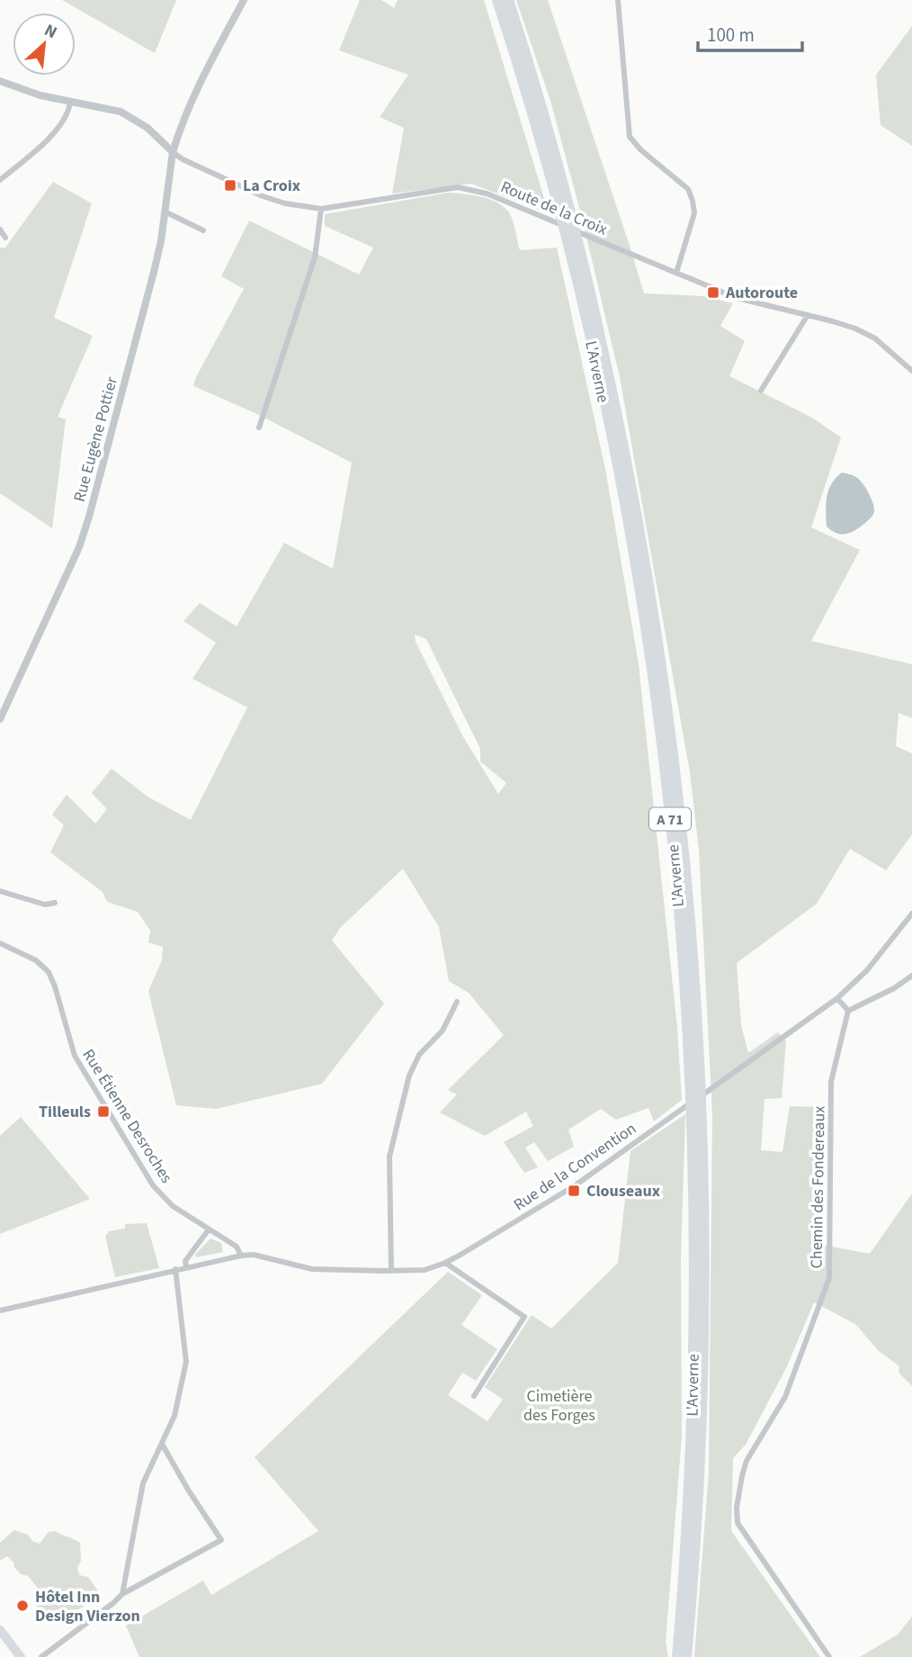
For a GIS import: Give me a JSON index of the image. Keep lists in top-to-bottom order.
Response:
{
  "streets": {
    "highway": ["L'Arverne", "A 71"],
    "street": [
      "Route de la Croix",
      "Rue Eugène Pottier",
      "Rue Étienne Desroches",
      "Rue de la Convention",
      "Chemin des Fondereaux"
    ]
  },
  "crossings": [
    ["Route de la Croix", "Rue Eugène Pottier"],
    ["Rue Étienne Desroches", "Rue de la Convention"]
  ],
  "parks": ["Cimetière des Forges"],
  "places": {
    "transit": [
      "La Croix",
      "Autoroute",
      "Tilleuls",
      "Clouseaux"
    ],
    "other": ["Hôtel Inn Design Vierzon"]
  },
  "scale_bar": "100 m",
  "north": "top right"
}
